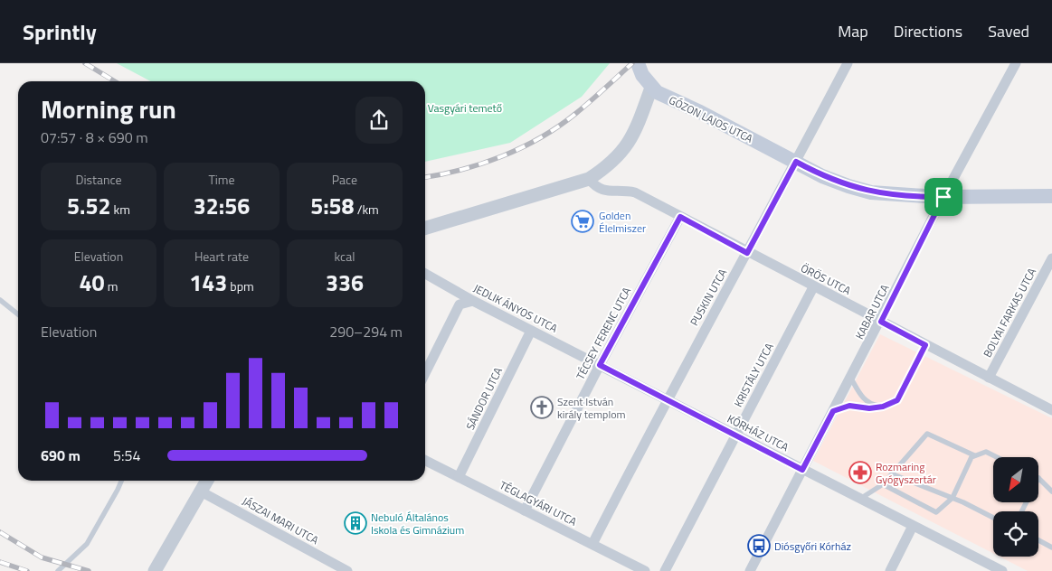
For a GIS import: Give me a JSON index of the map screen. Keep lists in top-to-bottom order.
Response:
{
  "streets": {
    "main road": ["GÓZON LAJOS UTCA"],
    "street": [
      "ÖRÖS UTCA",
      "PUSKIN UTCA",
      "JEDLIK ÁNYOS UTCA",
      "KABAR UTCA",
      "BOLYAI FARKAS UTCA",
      "TÉCSEY FERENC UTCA",
      "KRISTÁLY UTCA",
      "SÁNDOR UTCA",
      "KÓRHÁZ UTCA",
      "TÉGLAGYÁRI UTCA",
      "JÁSZAI MARI UTCA"
    ]
  },
  "crossings": [
    ["GÓZON LAJOS UTCA", "PUSKIN UTCA"],
    ["GÓZON LAJOS UTCA", "KABAR UTCA"],
    ["ÖRÖS UTCA", "PUSKIN UTCA"],
    ["ÖRÖS UTCA", "KABAR UTCA"],
    ["ÖRÖS UTCA", "BOLYAI FARKAS UTCA"],
    ["ÖRÖS UTCA", "TÉCSEY FERENC UTCA"],
    ["ÖRÖS UTCA", "KRISTÁLY UTCA"],
    ["PUSKIN UTCA", "KÓRHÁZ UTCA"],
    ["PUSKIN UTCA", "TÉGLAGYÁRI UTCA"],
    ["JEDLIK ÁNYOS UTCA", "TÉCSEY FERENC UTCA"],
    ["JEDLIK ÁNYOS UTCA", "SÁNDOR UTCA"],
    ["JEDLIK ÁNYOS UTCA", "KÓRHÁZ UTCA"],
    ["KABAR UTCA", "KÓRHÁZ UTCA"],
    ["TÉCSEY FERENC UTCA", "KÓRHÁZ UTCA"],
    ["TÉCSEY FERENC UTCA", "TÉGLAGYÁRI UTCA"],
    ["KRISTÁLY UTCA", "KÓRHÁZ UTCA"],
    ["SÁNDOR UTCA", "TÉGLAGYÁRI UTCA"]
  ],
  "parks": ["Vasgyári temető"],
  "places": {
    "supermarket": ["Golden Élelmiszer"],
    "church": ["Szent István király templom"],
    "pharmacy": ["Rozmaring Gyógyszertár"],
    "building": ["Nebuló Általános Iskola és Gimnázium"],
    "bus stop": ["Diósgyőri Kórház"]
  },
  "north": "bottom left",
  "page": {
    "header": "Sprintly",
    "nav": ["Map", "Directions", "Saved"],
    "heading": ["Morning run", "07:57 · 8 × 690 m"],
    "stats": [
      ["Distance", "5.52 km"],
      ["Time", "32:56"],
      ["Pace", "5:58 /km"],
      ["Elevation", "40 m"],
      ["Heart rate", "143 bpm"],
      ["kcal", "336"]
    ],
    "chart": ["Elevation", "290–294 m"],
    "list": [
      {
        "name": "690 m",
        "note": "5:54"
      }
    ]
  }
}
